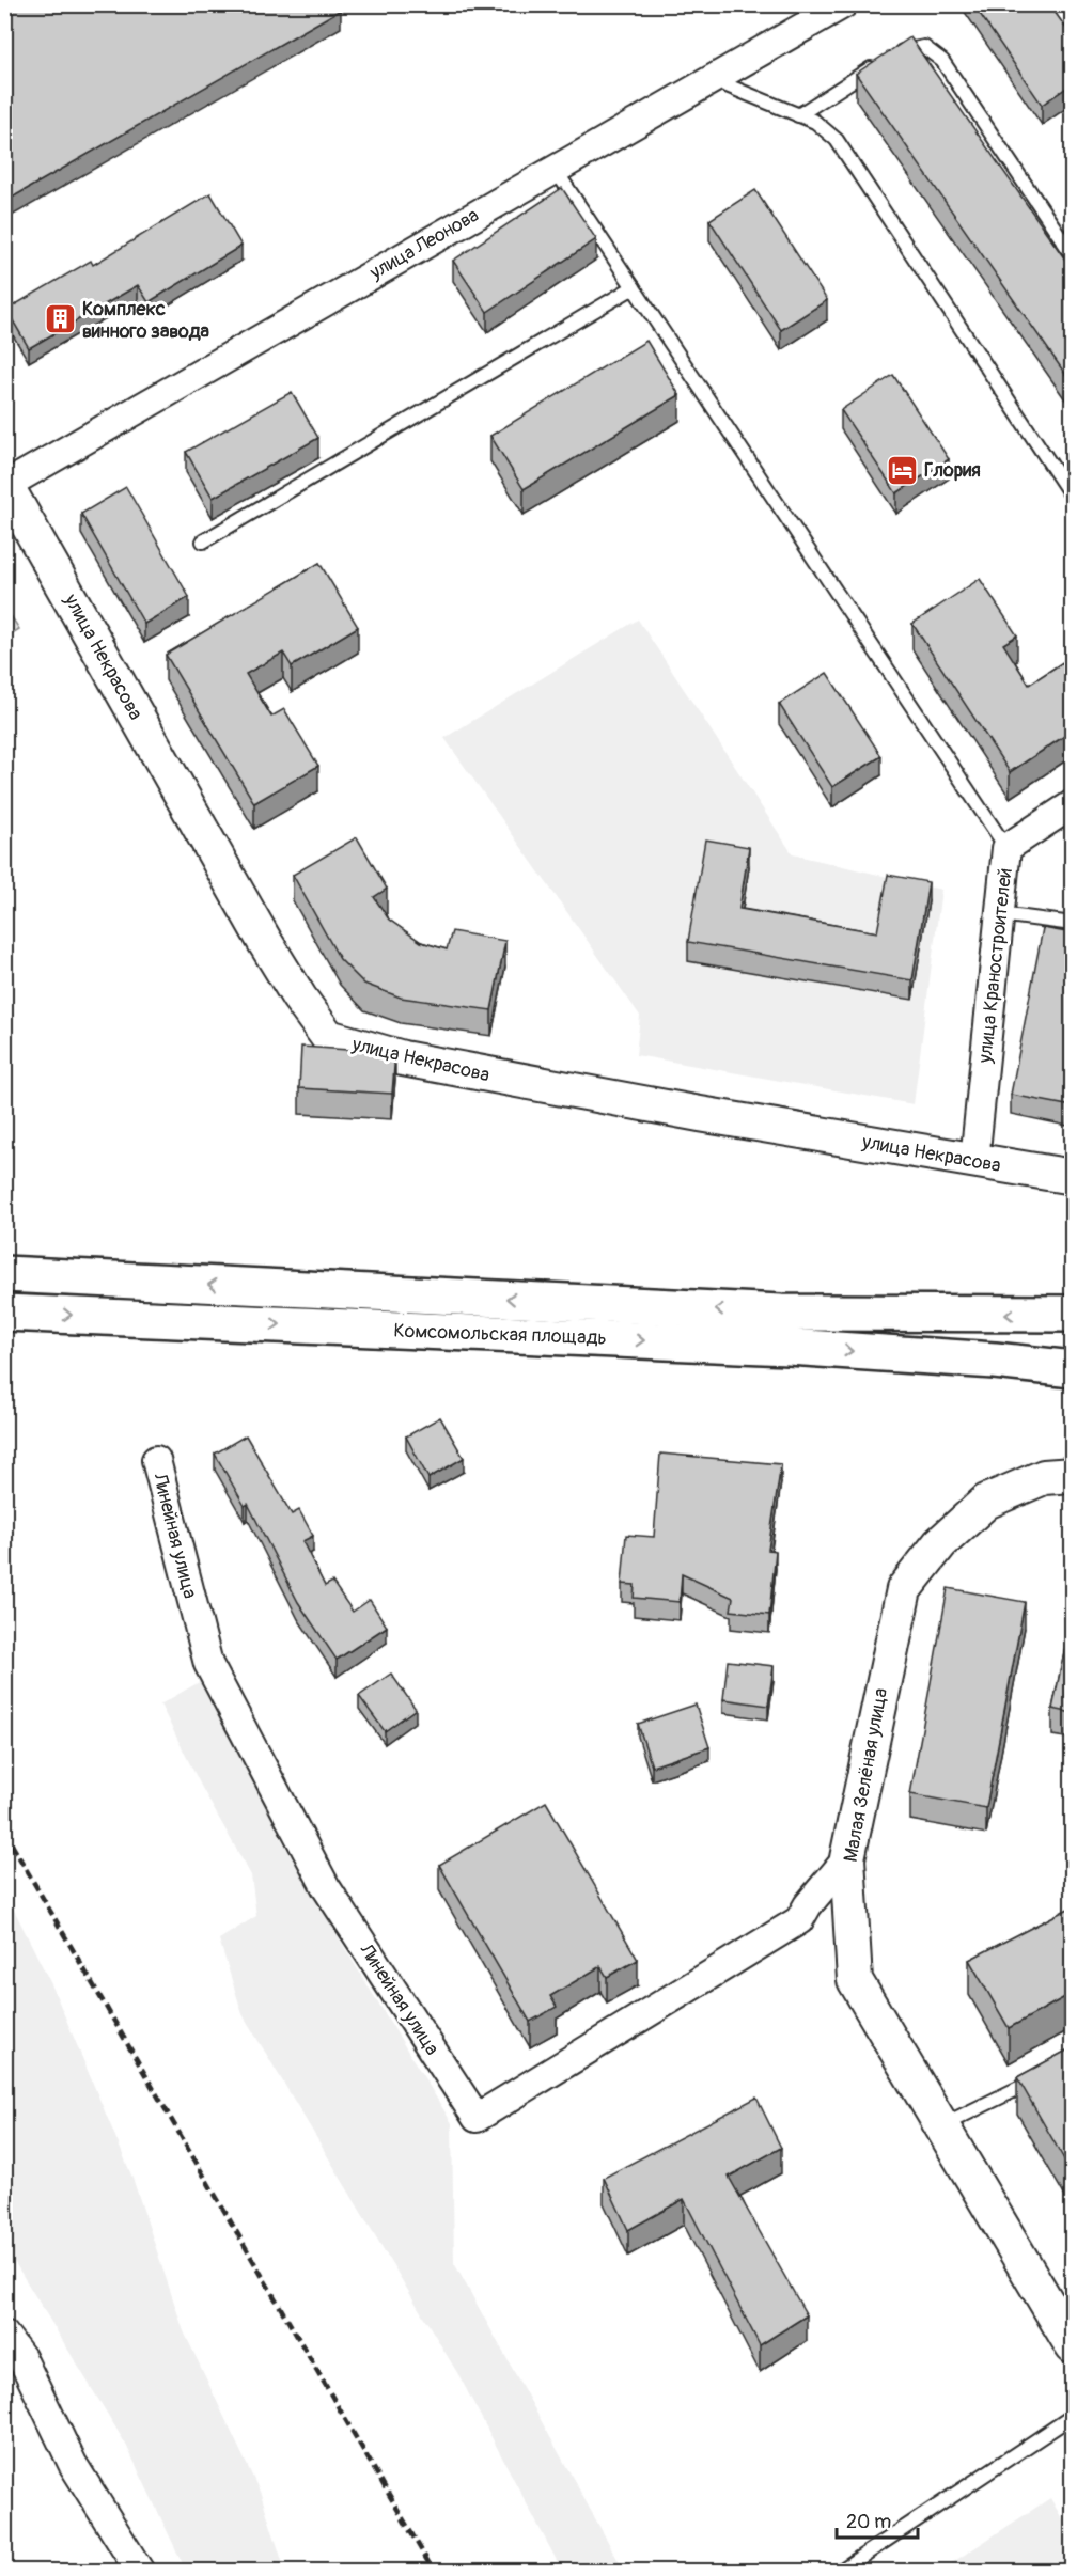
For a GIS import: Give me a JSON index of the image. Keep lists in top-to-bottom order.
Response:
{
  "streets": {
    "main road": ["Комсомольская площадь"],
    "street": [
      "улица Леонова",
      "улица Некрасова",
      "улица Краностроителей",
      "Линейная улица",
      "Малая Зелёная улица"
    ]
  },
  "crossings": [
    ["улица Леонова", "улица Некрасова"],
    ["улица Некрасова", "улица Краностроителей"],
    ["Линейная улица", "Малая Зелёная улица"]
  ],
  "places": {
    "building": ["Комплекс винного завода"],
    "hotel": ["Глория"]
  },
  "scale_bar": "20 m"
}
